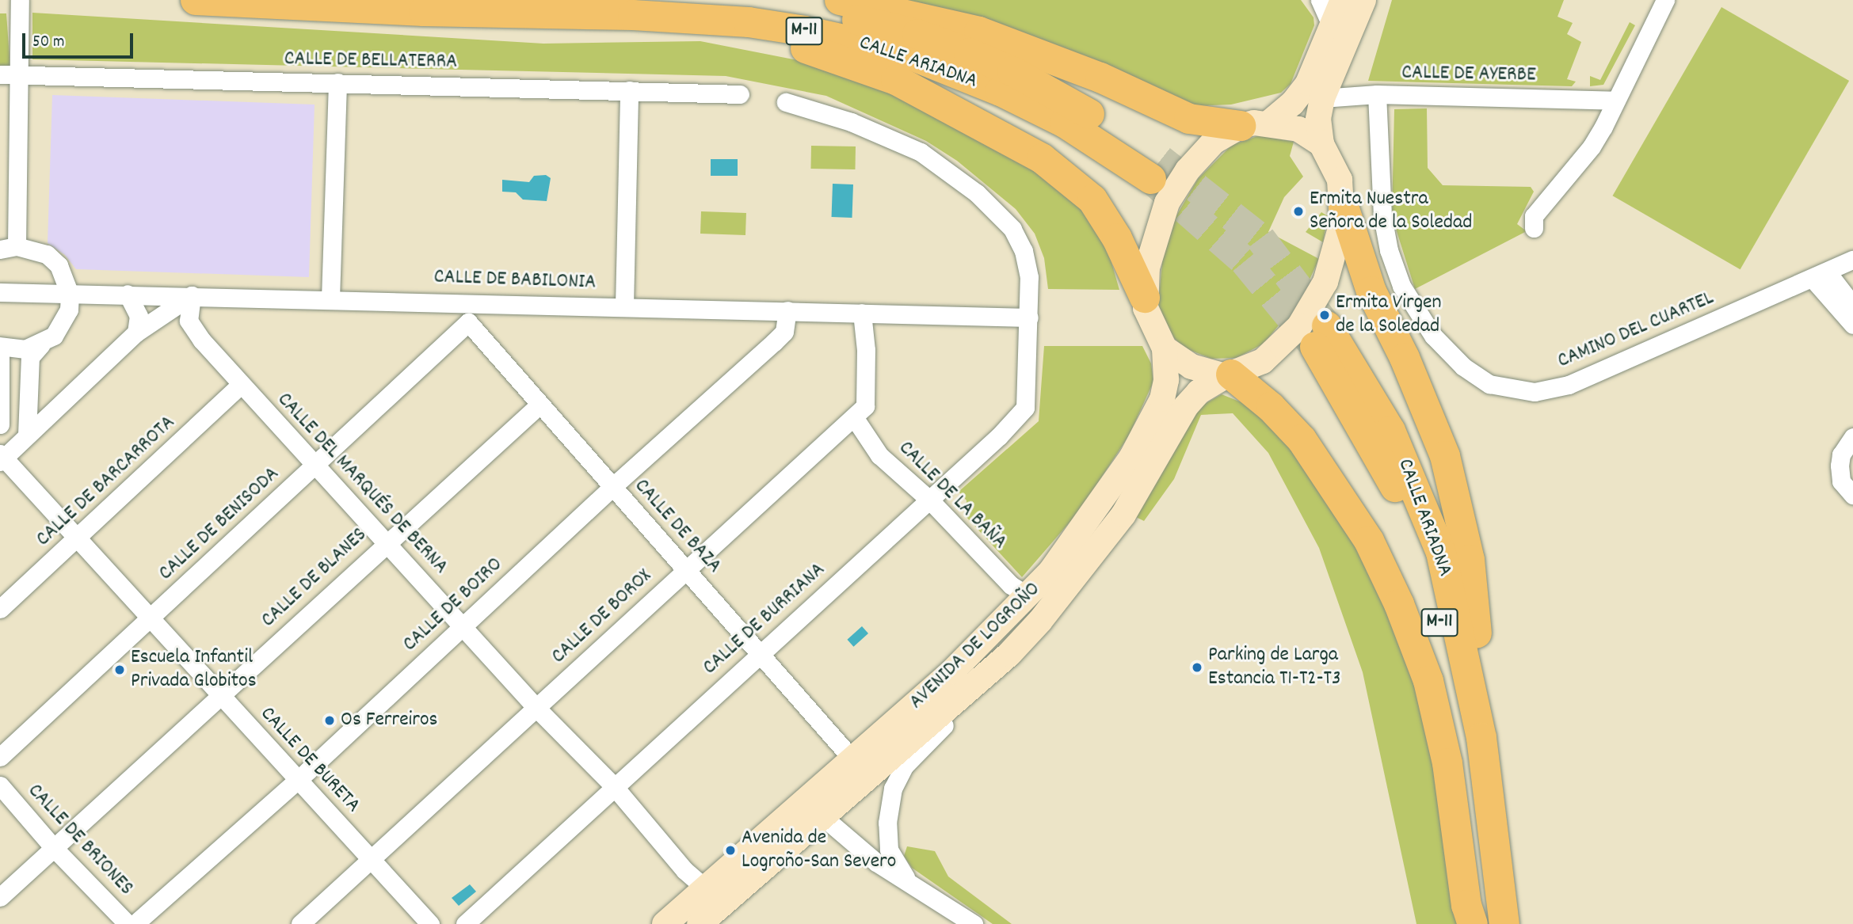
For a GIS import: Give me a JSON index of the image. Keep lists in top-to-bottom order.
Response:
{
  "streets": {
    "highway": ["M-11", "CALLE ARIADNA"],
    "main road": ["AVENIDA DE LOGROÑO"],
    "street": [
      "CALLE DE BELLATERRA",
      "CALLE DE AYERBE",
      "CALLE DE BABILONIA",
      "CAMINO DEL CUARTEL",
      "CALLE DE BARCARROTA",
      "CALLE DEL MARQUÉS DE BERNA",
      "CALLE DE LA BAÑA",
      "CALLE DE BENISODA",
      "CALLE DE BAZA",
      "CALLE DE BLANES",
      "CALLE DE BOIRO",
      "CALLE DE BOROX",
      "CALLE DE BURRIANA",
      "CALLE DE BURETA",
      "CALLE DE BRIONES"
    ]
  },
  "crossings": [
    ["CALLE DE AYERBE", "CAMINO DEL CUARTEL"],
    ["CALLE DE BABILONIA", "CALLE DEL MARQUÉS DE BERNA"],
    ["CALLE DE BABILONIA", "CALLE DE BOIRO"],
    ["CALLE DE BABILONIA", "CALLE DE BOROX"],
    ["CALLE DE BABILONIA", "CALLE DE BURRIANA"],
    ["CALLE DE BARCARROTA", "CALLE DEL MARQUÉS DE BERNA"],
    ["CALLE DE BARCARROTA", "CALLE DE BURETA"],
    ["CALLE DEL MARQUÉS DE BERNA", "CALLE DE BENISODA"],
    ["CALLE DEL MARQUÉS DE BERNA", "CALLE DE BLANES"],
    ["CALLE DEL MARQUÉS DE BERNA", "CALLE DE BOIRO"],
    ["CALLE DEL MARQUÉS DE BERNA", "CALLE DE BOROX"],
    ["CALLE DEL MARQUÉS DE BERNA", "CALLE DE BURRIANA"],
    ["CALLE DEL MARQUÉS DE BERNA", "AVENIDA DE LOGROÑO"],
    ["CALLE DE LA BAÑA", "CALLE DE BOROX"],
    ["CALLE DE LA BAÑA", "CALLE DE BURRIANA"],
    ["CALLE DE LA BAÑA", "AVENIDA DE LOGROÑO"],
    ["CALLE DE BENISODA", "CALLE DE BAZA"],
    ["CALLE DE BENISODA", "CALLE DE BURETA"],
    ["CALLE DE BAZA", "CALLE DE BLANES"],
    ["CALLE DE BAZA", "CALLE DE BOIRO"],
    ["CALLE DE BAZA", "CALLE DE BOROX"],
    ["CALLE DE BAZA", "CALLE DE BURRIANA"],
    ["CALLE DE BAZA", "AVENIDA DE LOGROÑO"],
    ["CALLE DE BLANES", "CALLE DE BURETA"],
    ["CALLE DE BLANES", "CALLE DE BRIONES"],
    ["CALLE DE BOIRO", "CALLE DE BURETA"],
    ["CALLE DE BOROX", "CALLE DE BURETA"]
  ],
  "places": [
    "Ermita Nuestra Señora de la Soledad",
    "Ermita Virgen de la Soledad",
    "Parking de Larga Estancia T1-T2-T3",
    "Escuela Infantil Privada Globitos",
    "Os Ferreiros",
    "Avenida de Logroño-San Severo"
  ],
  "scale_bar": "50 m"
}
